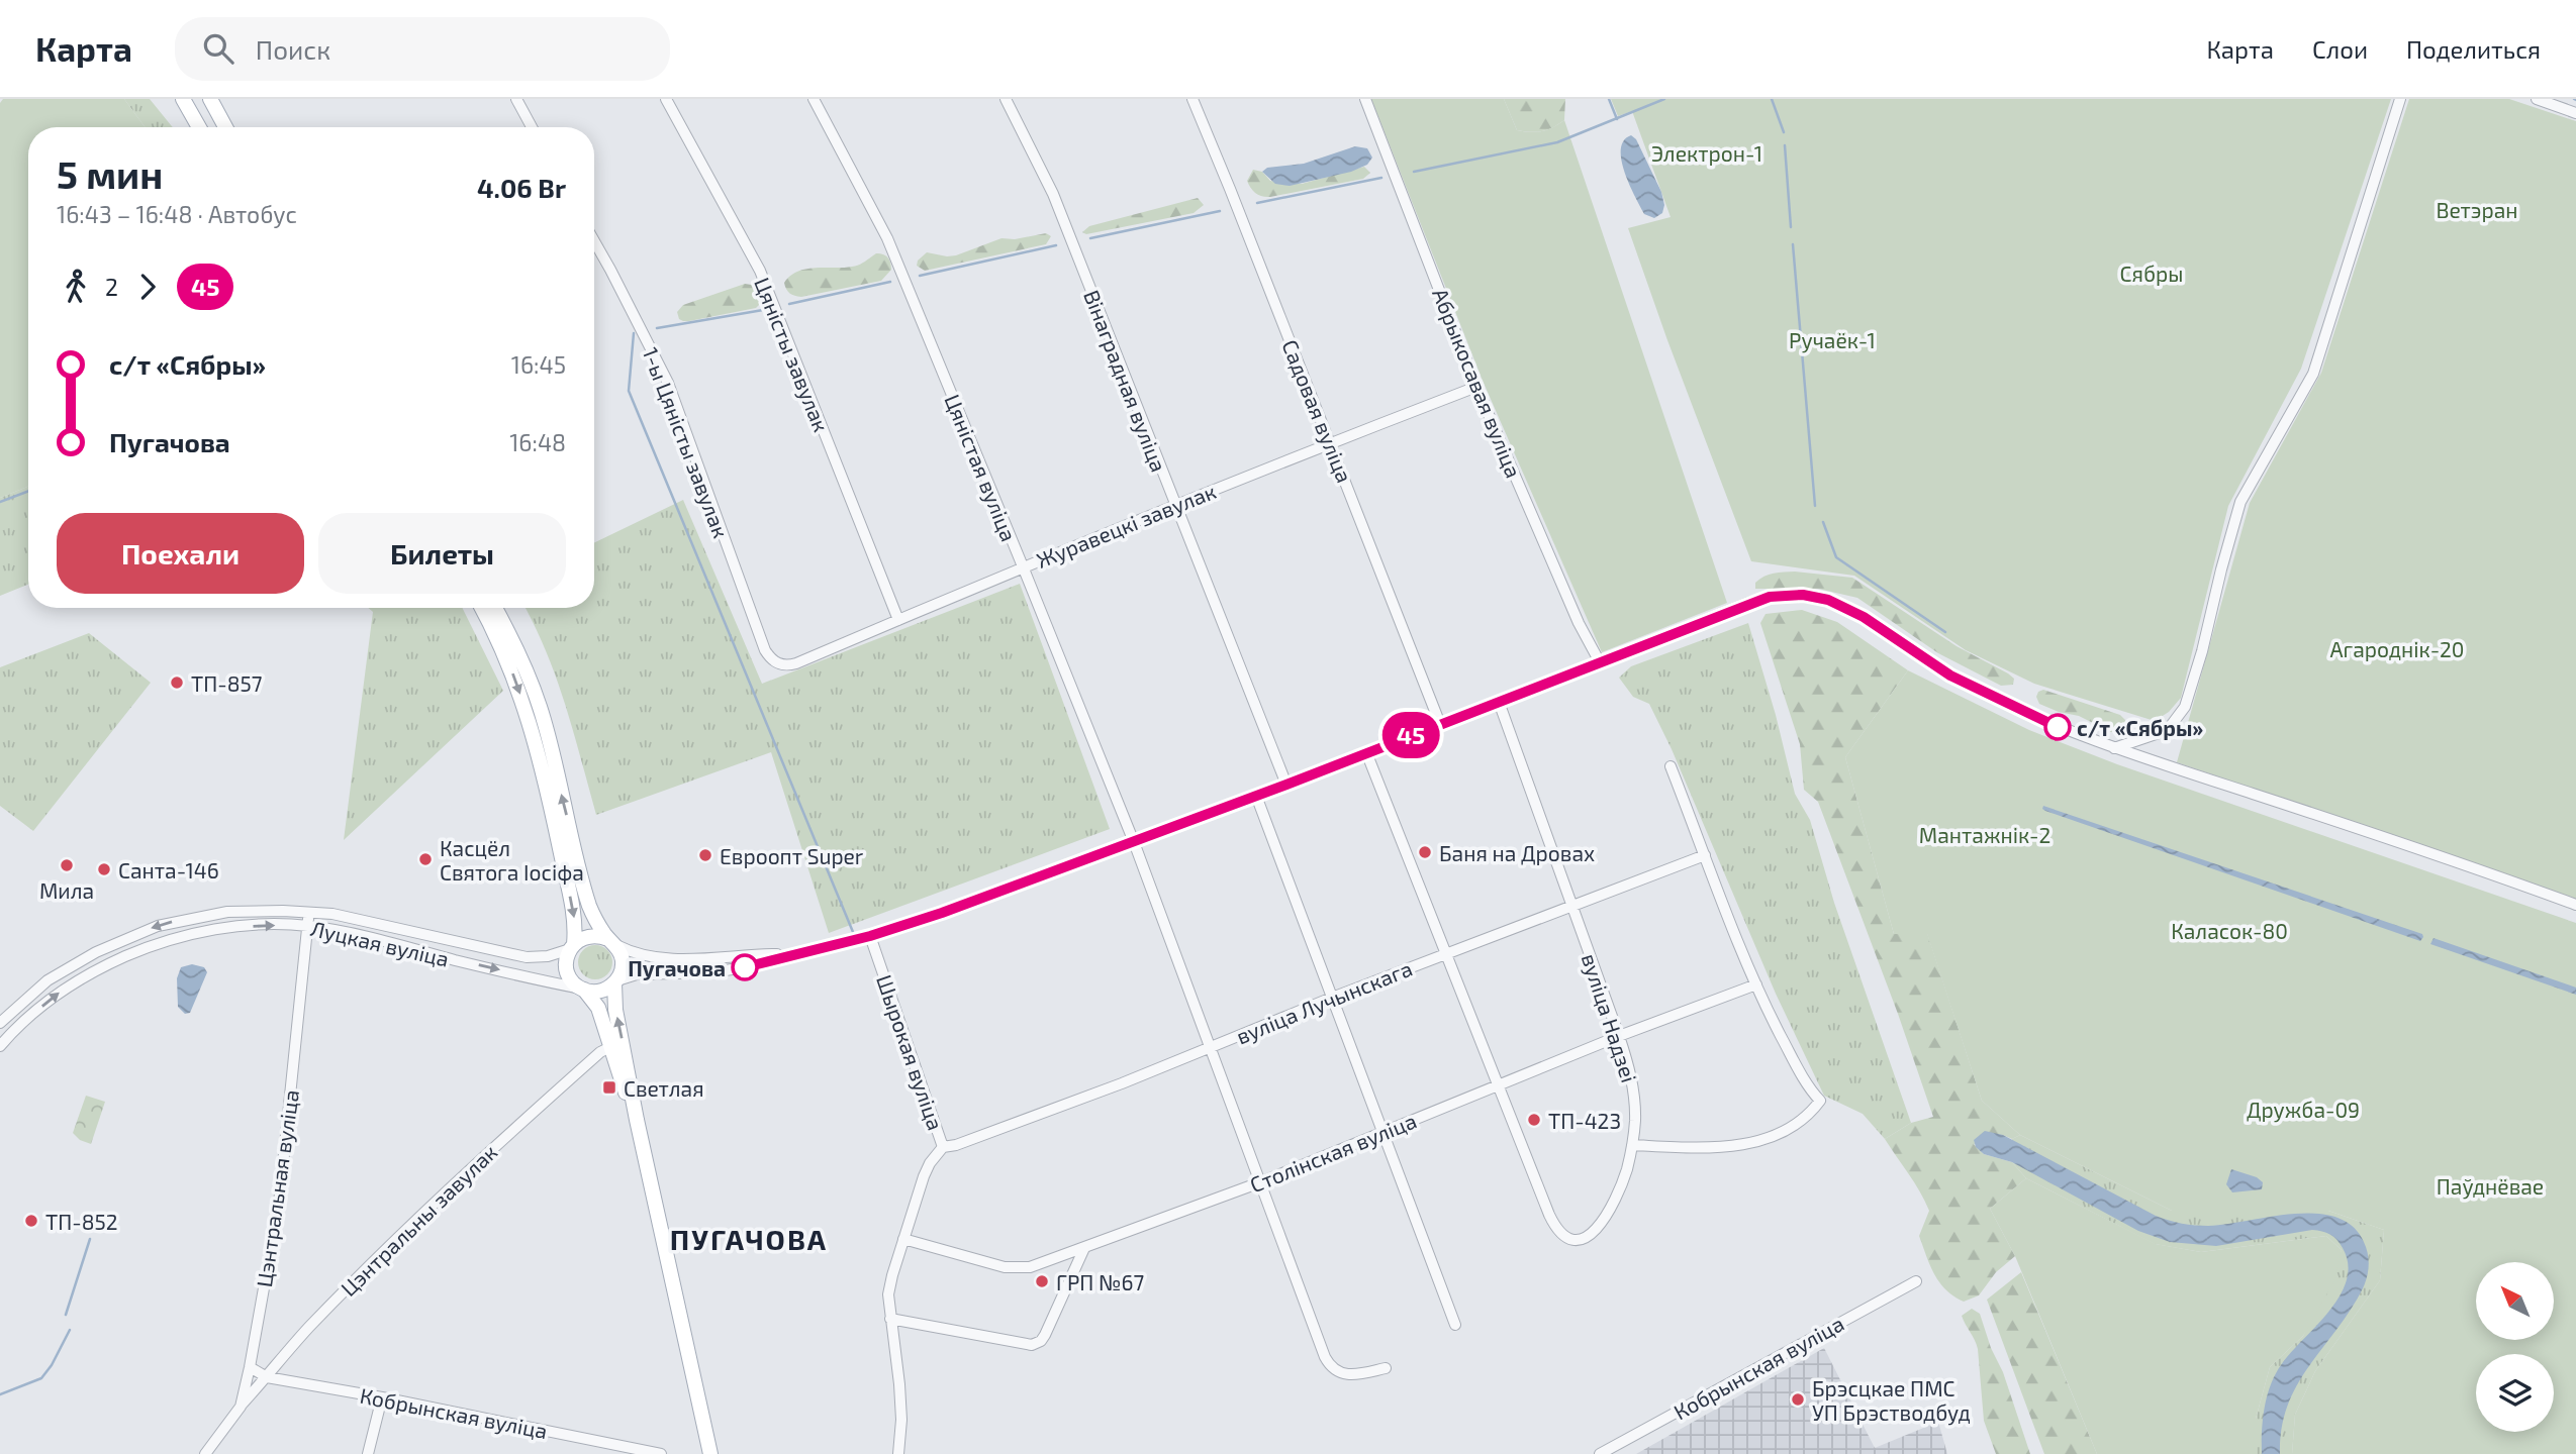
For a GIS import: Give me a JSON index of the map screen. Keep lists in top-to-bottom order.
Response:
{
  "streets": {
    "street": [
      "Цяністы завулак",
      "Вінаградная вуліца",
      "Абрыкосавая вуліца",
      "Садовая вуліца",
      "1-ы Цяністы завулак",
      "Цяністая вуліца",
      "Журавецкі завулак",
      "Луцкая вуліца",
      "вуліца Лучынскага",
      "вуліца Надзеі",
      "Шырокая вуліца",
      "Столінская вуліца",
      "Цэнтральная вуліца",
      "Цэнтральны завулак",
      "Кобрынская вуліца"
    ]
  },
  "crossings": [
    ["Цяністы завулак", "Журавецкі завулак"],
    ["Вінаградная вуліца", "Журавецкі завулак"],
    ["Абрыкосавая вуліца", "Журавецкі завулак"],
    ["Садовая вуліца", "Журавецкі завулак"],
    ["1-ы Цяністы завулак", "Журавецкі завулак"],
    ["Цяністая вуліца", "Журавецкі завулак"],
    ["Цяністая вуліца", "вуліца Лучынскага"],
    ["Цяністая вуліца", "Столінская вуліца"],
    ["Луцкая вуліца", "Цэнтральная вуліца"],
    ["вуліца Лучынскага", "вуліца Надзеі"],
    ["вуліца Лучынскага", "Шырокая вуліца"],
    ["вуліца Надзеі", "Столінская вуліца"],
    ["Шырокая вуліца", "Столінская вуліца"],
    ["Цэнтральная вуліца", "Цэнтральны завулак"],
    ["Цэнтральная вуліца", "Кобрынская вуліца"],
    ["Цэнтральны завулак", "Кобрынская вуліца"]
  ],
  "districts": ["ПУГАЧОВА"],
  "parks": [
    "Электрон-1",
    "Ветэран",
    "Сябры",
    "Ручаёк-1",
    "Агароднік-20",
    "Мантажнік-2",
    "Каласок-80",
    "Дружба-09",
    "Паўднёвае"
  ],
  "places": {
    "other": [
      "ТП-857",
      "с/т «Сябры»",
      "Баня на Дровах",
      "Евроопт Super",
      "Касцёл Святога Іосіфа",
      "Мила",
      "Санта-146",
      "Пугачова",
      "ТП-423",
      "ТП-852",
      "ГРП №67",
      "Брэсцкае ПМС УП Брэстводбуд"
    ],
    "transit": ["Светлая"]
  },
  "lines": ["bus line 45"],
  "north": "top left",
  "page": {
    "header": "Карта",
    "search": "Поиск",
    "nav": ["Карта", "Слои", "Поделиться"],
    "on_map": "45",
    "heading": ["5 мин", "16:43 – 16:48 · Автобус", "4.06 Br"],
    "legs": ["2", "45"],
    "list": [
      {
        "name": "с/т «Сябры»",
        "value": "16:45"
      },
      {
        "name": "Пугачова",
        "value": "16:48"
      }
    ],
    "buttons": ["Поехали", "Билеты"]
  }
}
